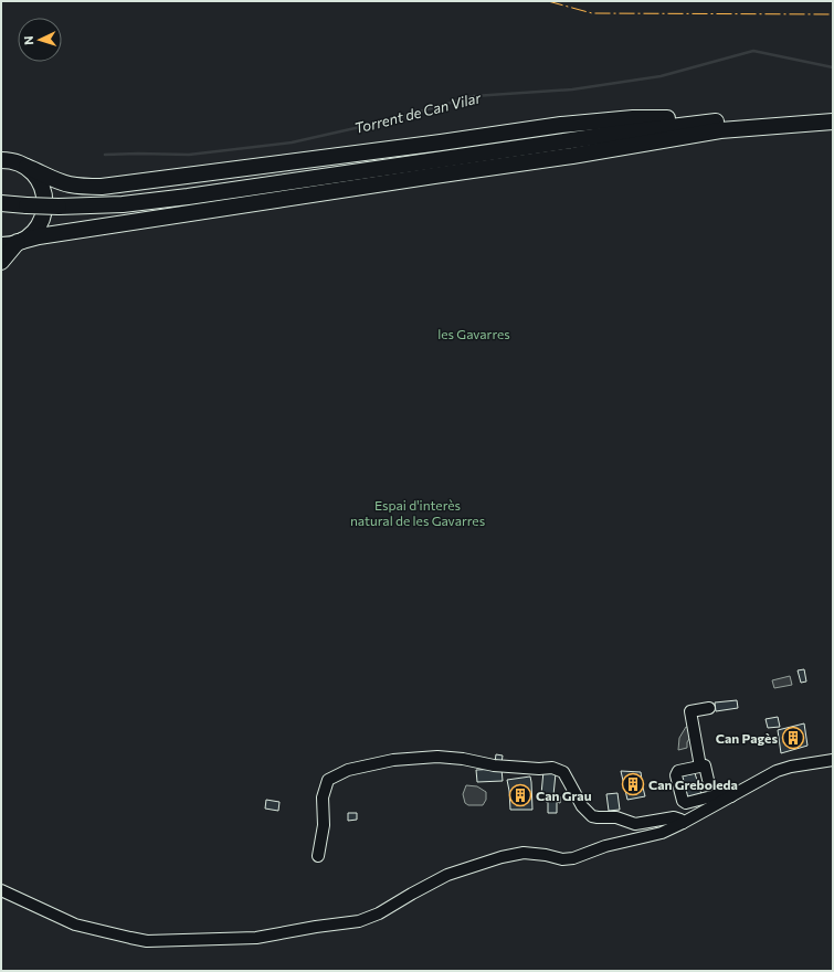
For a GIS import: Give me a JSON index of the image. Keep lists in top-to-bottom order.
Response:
{
  "water": ["Torrent de Can Vilar"],
  "parks": ["les Gavarres", "Espai d'interès natural de les Gavarres"],
  "places": {
    "building": ["Can Pagès", "Can Greboleda", "Can Grau"]
  },
  "north": "left"
}
